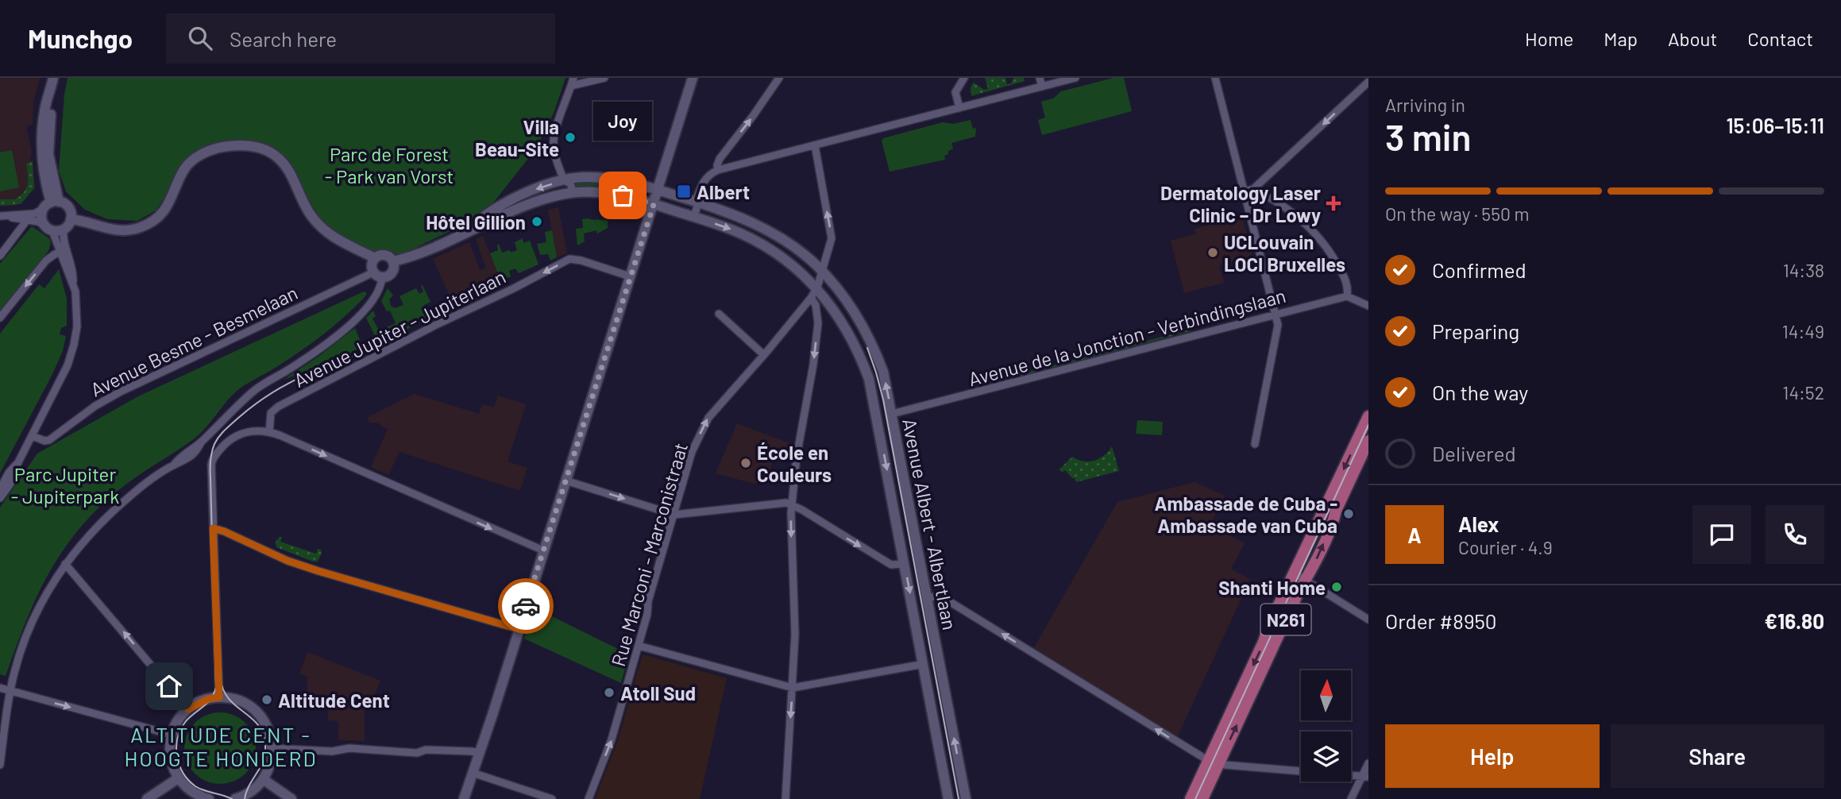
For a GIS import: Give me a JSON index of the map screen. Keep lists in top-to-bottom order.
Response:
{
  "streets": {
    "main road": ["Avenue Besme - Besmelaan", "Avenue Albert - Albertlaan", "N261"],
    "street": ["Avenue Jupiter - Jupiterlaan", "Avenue de la Jonction - Verbindingslaan", "Rue Marconi - Marconistraat"]
  },
  "crossings": [
    ["Avenue de la Jonction - Verbindingslaan", "Avenue Albert - Albertlaan"],
    ["Avenue Albert - Albertlaan", "Rue Marconi - Marconistraat"]
  ],
  "one_way": ["Avenue Jupiter - Jupiterlaan", "Rue Marconi - Marconistraat"],
  "districts": ["ALTITUDE CENT - HOOGTE HONDERD"],
  "parks": ["Parc de Forest - Park van Vorst", "Parc Jupiter - Jupiterpark"],
  "places": {
    "other": [
      "Villa Beau-Site",
      "Joy",
      "Hôtel Gillion",
      "UCLouvain LOCI Bruxelles",
      "École en Couleurs",
      "Ambassade de Cuba - Ambassade van Cuba",
      "Shanti Home",
      "Atoll Sud",
      "Altitude Cent"
    ],
    "transit": ["Albert"],
    "health": ["Dermatology Laser Clinic – Dr Lowy"]
  },
  "north": "top",
  "page": {
    "header": "Munchgo",
    "search": "Search here",
    "nav": [
      "Home",
      "Map",
      "About",
      "Contact"
    ],
    "heading": ["3 min", "Arriving in", "15:06–15:11"],
    "panel": [
      "Alex",
      "Courier · 4.9",
      "Order #8950",
      "€16.80"
    ],
    "bubble": "Joy",
    "bar": "On the way · 550 m",
    "list": [
      ["Confirmed", "14:38"],
      ["Preparing", "14:49"],
      ["On the way", "14:52"],
      "Delivered"
    ],
    "round": "A",
    "buttons": ["Help", "Share"]
  }
}
